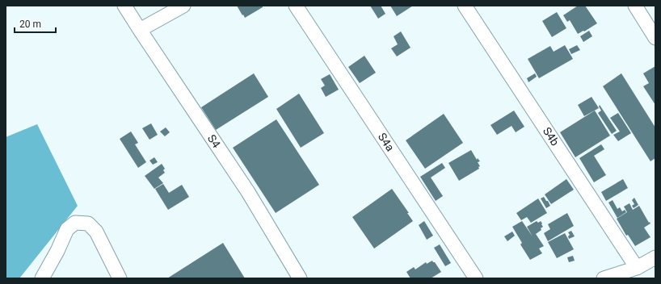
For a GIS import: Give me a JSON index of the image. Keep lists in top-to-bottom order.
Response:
{
  "streets": {
    "street": ["S4b", "S4", "S4a"]
  },
  "scale_bar": "20 m"
}
